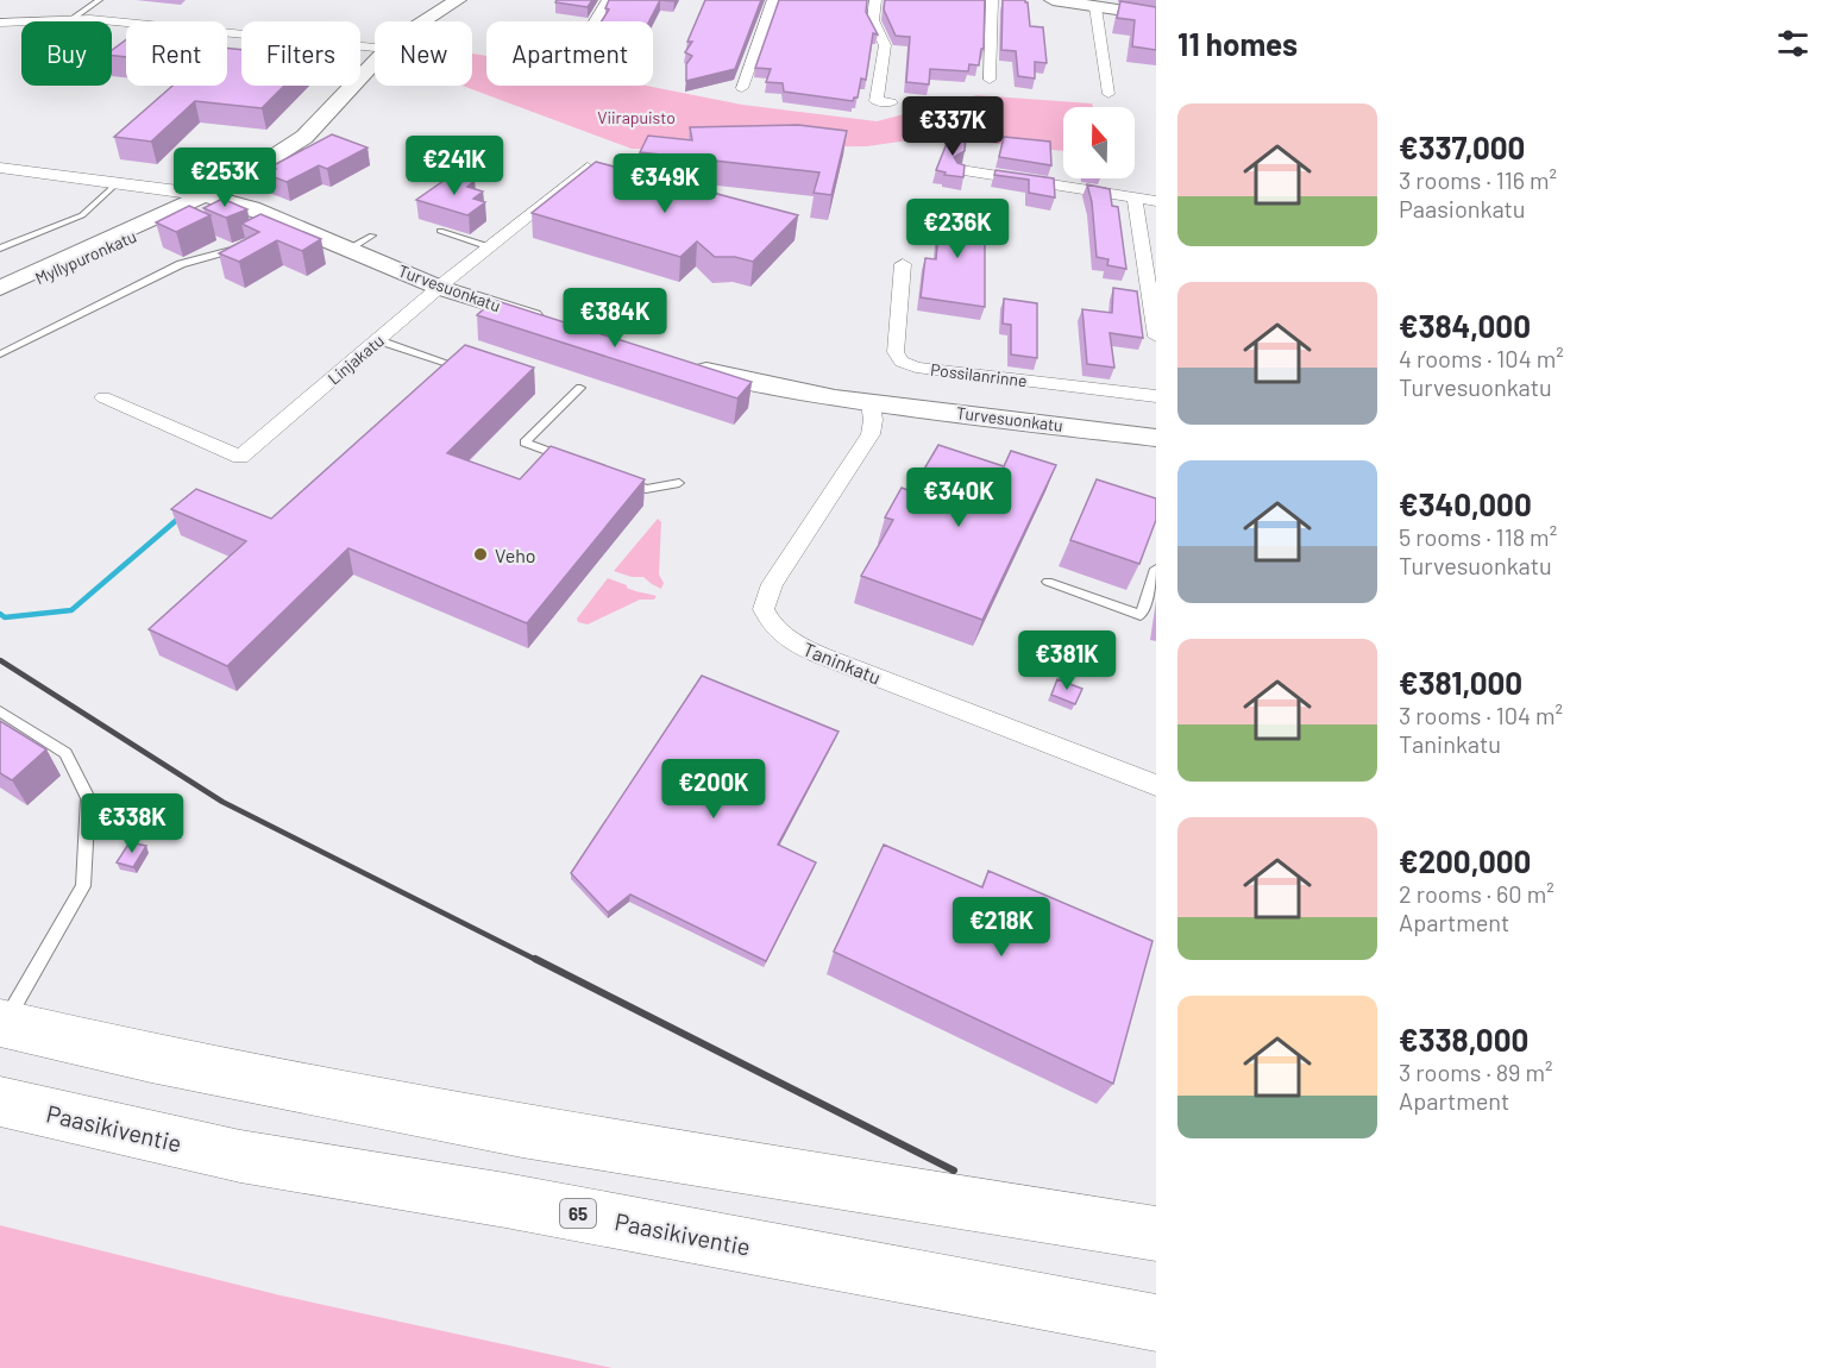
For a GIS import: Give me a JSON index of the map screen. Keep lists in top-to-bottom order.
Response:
{
  "streets": {
    "highway": ["Paasikiventie", "65"],
    "main road": ["Myllypuronkatu", "Turvesuonkatu"],
    "street": ["Linjakatu", "Possilanrinne", "Taninkatu"]
  },
  "crossings": [
    ["Myllypuronkatu", "Turvesuonkatu"],
    ["Turvesuonkatu", "Linjakatu"],
    ["Turvesuonkatu", "Taninkatu"]
  ],
  "parks": ["Viirapuisto"],
  "places": ["Veho"],
  "north": "top",
  "page": {
    "heading": "11 homes",
    "chip": [
      "Buy",
      "Rent",
      "Filters",
      "New",
      "Apartment"
    ],
    "list": [
      {
        "name": "€337,000",
        "note": "3 rooms · 116 m² · Paasionkatu"
      },
      {
        "name": "€384,000",
        "note": "4 rooms · 104 m² · Turvesuonkatu"
      },
      {
        "name": "€340,000",
        "note": "5 rooms · 118 m² · Turvesuonkatu"
      },
      {
        "name": "€381,000",
        "note": "3 rooms · 104 m² · Taninkatu"
      },
      {
        "name": "€200,000",
        "note": "2 rooms · 60 m² · Apartment"
      },
      {
        "name": "€338,000",
        "note": "3 rooms · 89 m² · Apartment"
      }
    ],
    "price": [
      "€337K",
      "€241K",
      "€253K",
      "€349K",
      "€236K",
      "€384K",
      "€340K",
      "€381K",
      "€200K",
      "€338K",
      "€218K"
    ]
  }
}
